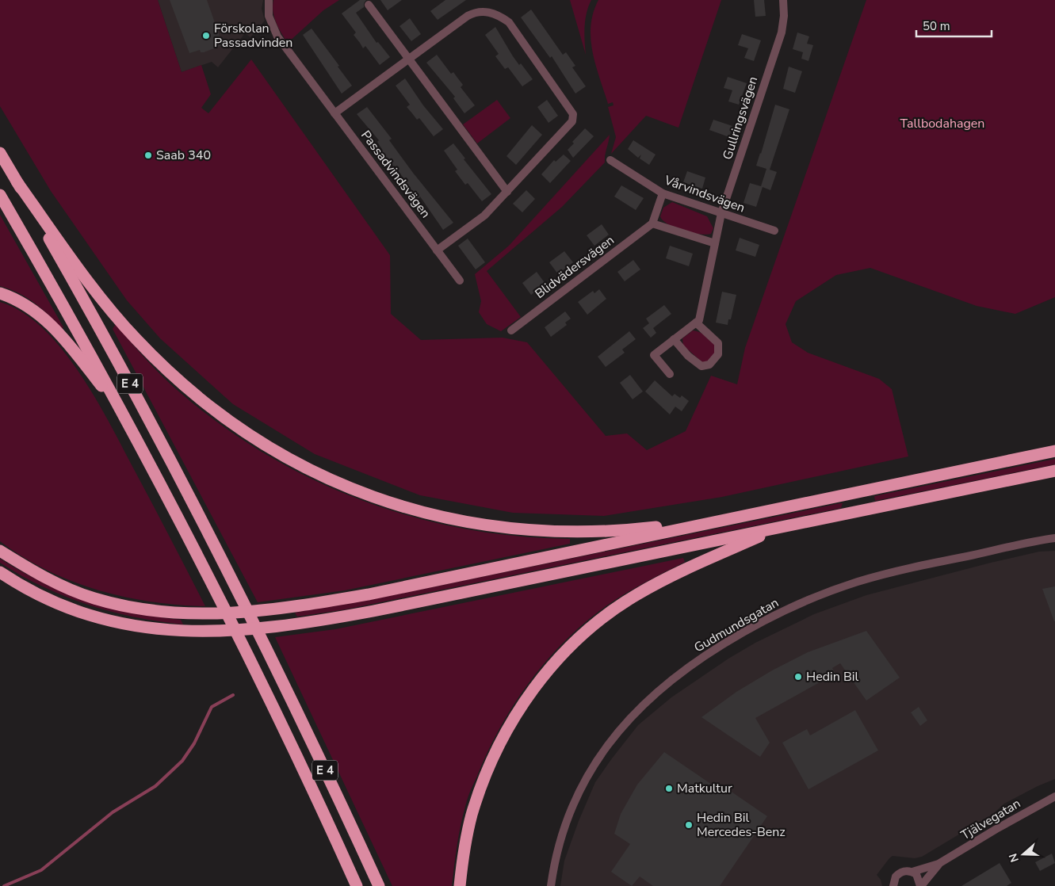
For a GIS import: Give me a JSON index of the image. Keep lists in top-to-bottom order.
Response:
{
  "streets": {
    "highway": ["E 4"],
    "street": [
      "Gullringsvägen",
      "Passadvindsvägen",
      "Vårvindsvägen",
      "Blidvädersvägen",
      "Gudmundsgatan",
      "Tjälvegatan"
    ]
  },
  "crossings": [
    ["Gullringsvägen", "Vårvindsvägen"]
  ],
  "parks": ["Tallbodahagen"],
  "places": [
    "Förskolan Passadvinden",
    "Saab 340",
    "Hedin Bil",
    "Matkultur",
    "Hedin Bil Mercedes-Benz"
  ],
  "scale_bar": "50 m",
  "north": "left"
}
